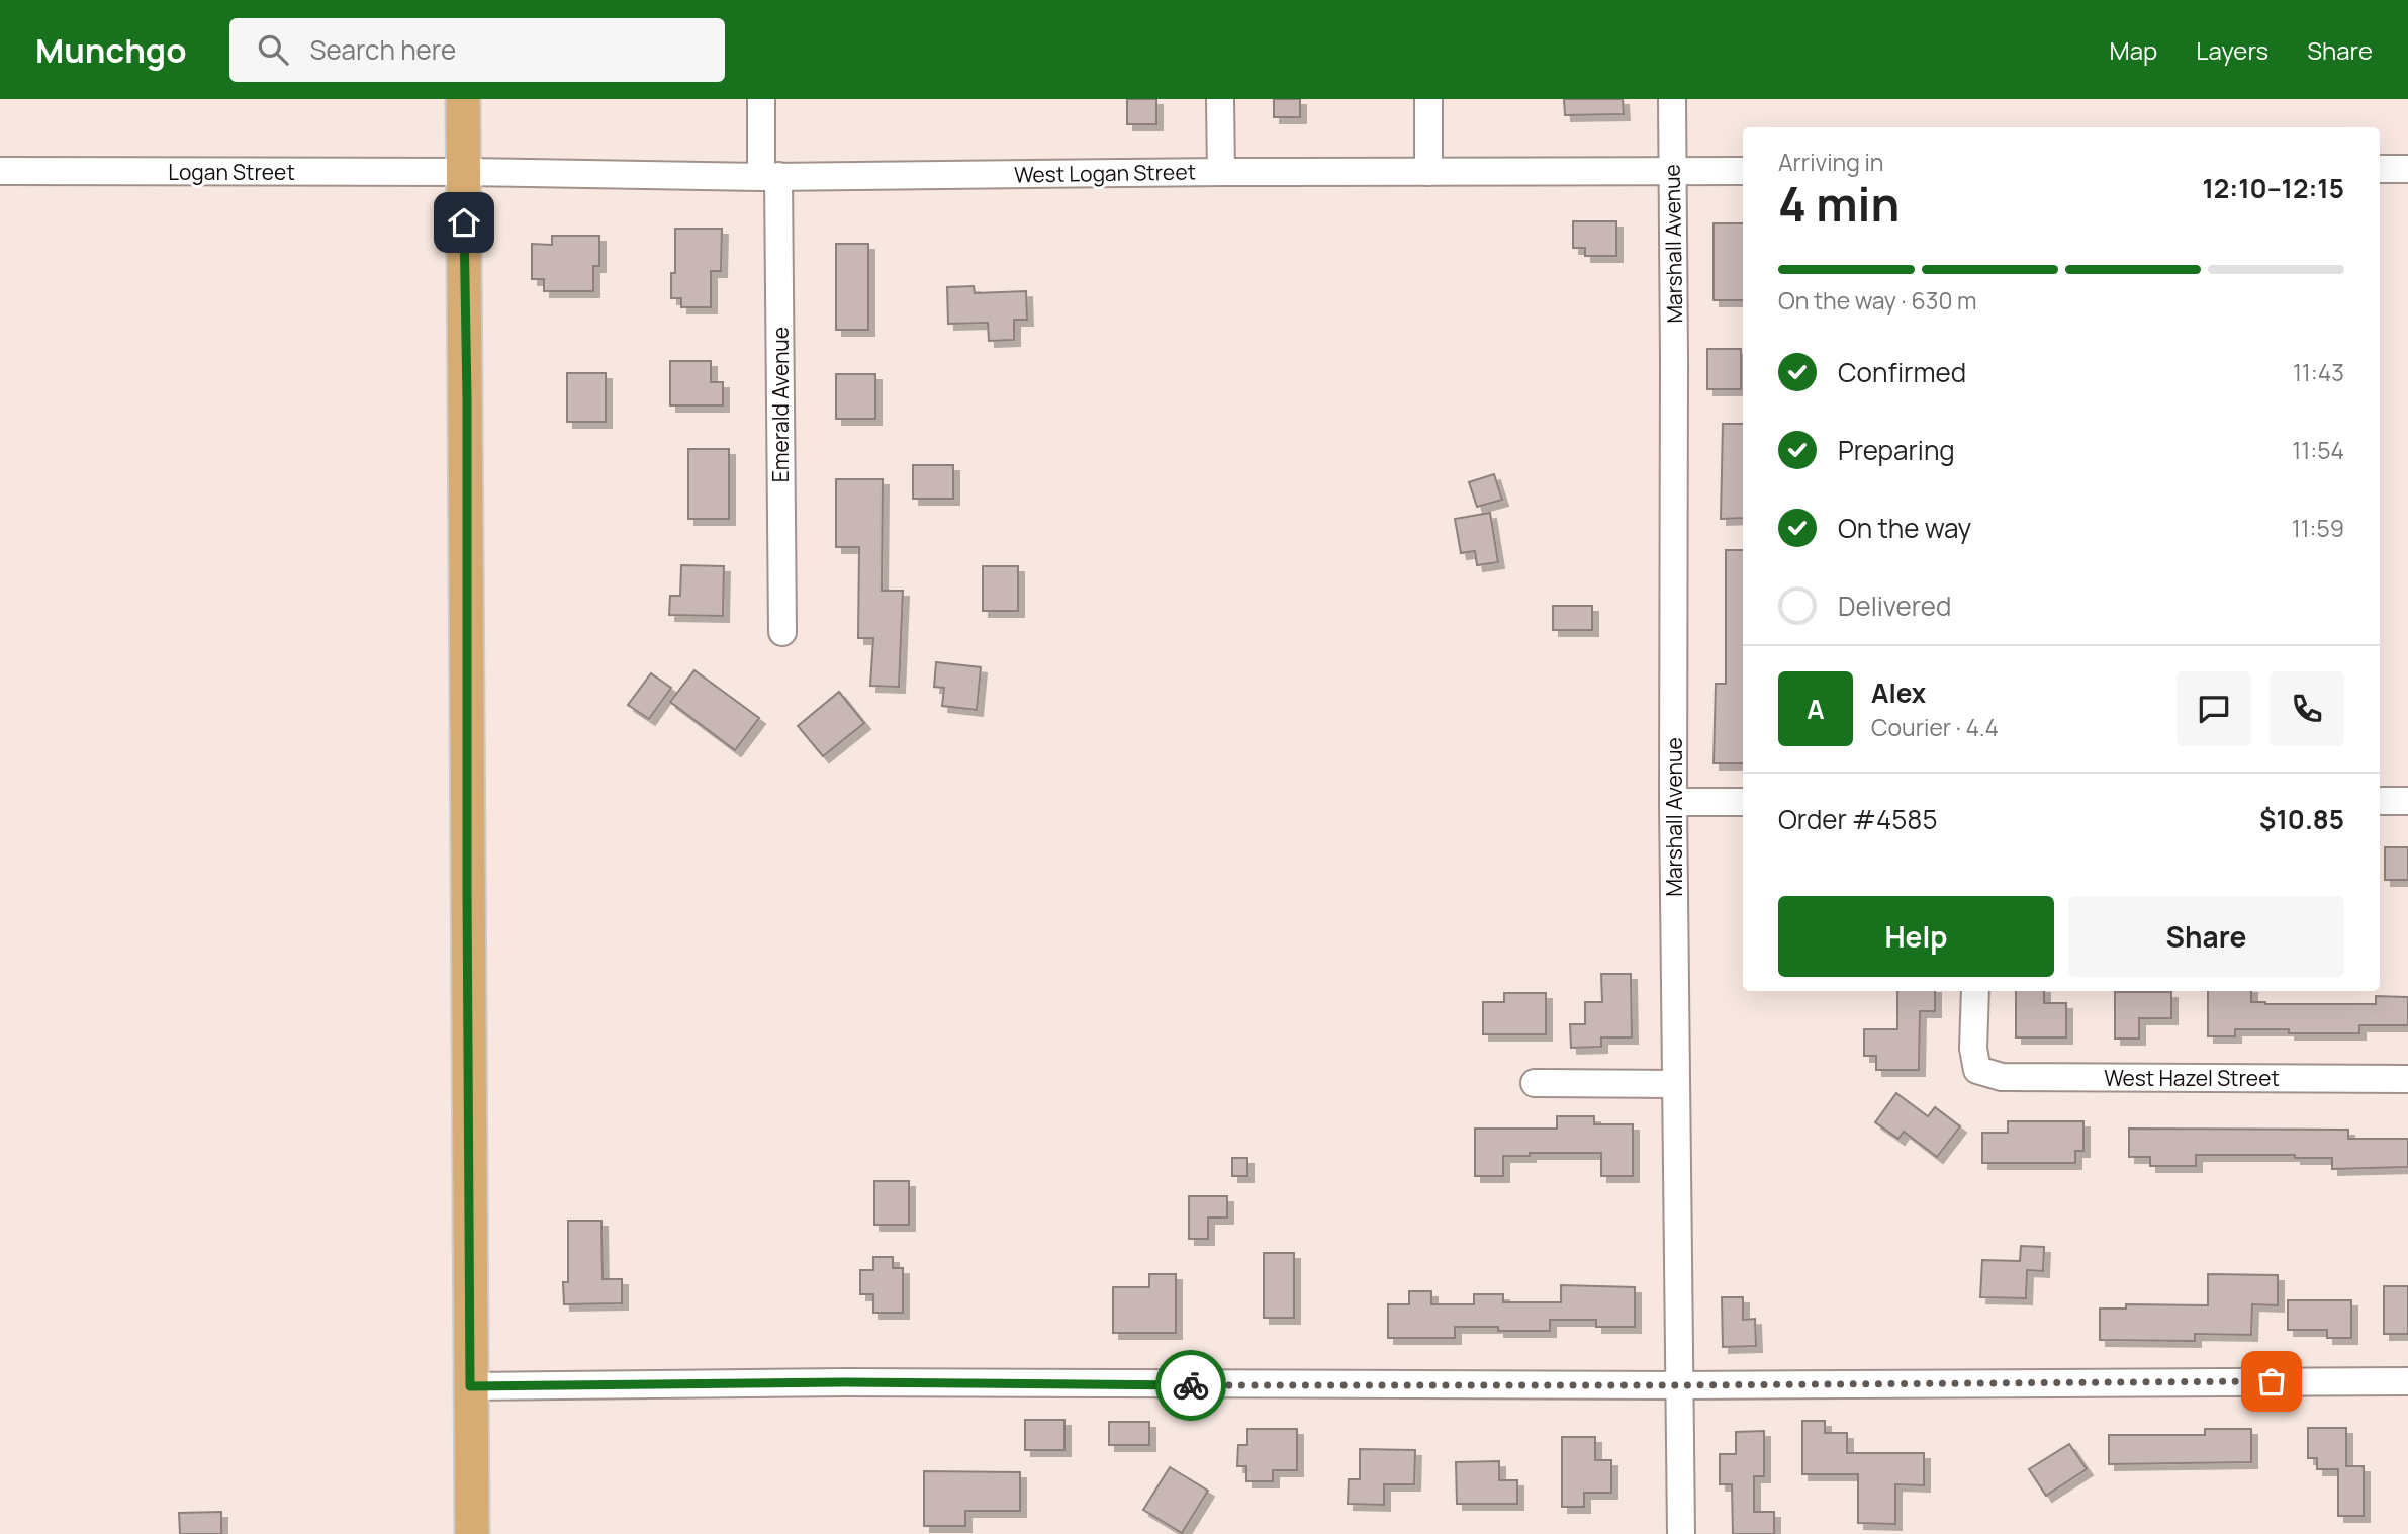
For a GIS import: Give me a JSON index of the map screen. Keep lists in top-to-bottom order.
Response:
{
  "streets": {
    "street": [
      "Logan Street",
      "West Logan Street",
      "Marshall Avenue",
      "Emerald Avenue",
      "West Hazel Street"
    ]
  },
  "crossings": [
    ["Logan Street", "West Logan Street"],
    ["West Logan Street", "Marshall Avenue"],
    ["West Logan Street", "Emerald Avenue"]
  ],
  "page": {
    "header": "Munchgo",
    "search": "Search here",
    "nav": ["Map", "Layers", "Share"],
    "heading": ["4 min", "Arriving in", "12:10–12:15"],
    "panel": [
      "Alex",
      "Courier · 4.4",
      "Order #4585",
      "$10.85"
    ],
    "bar": "On the way · 630 m",
    "list": [
      ["Confirmed", "11:43"],
      ["Preparing", "11:54"],
      ["On the way", "11:59"],
      "Delivered"
    ],
    "round": "A",
    "buttons": ["Help", "Share"]
  }
}
